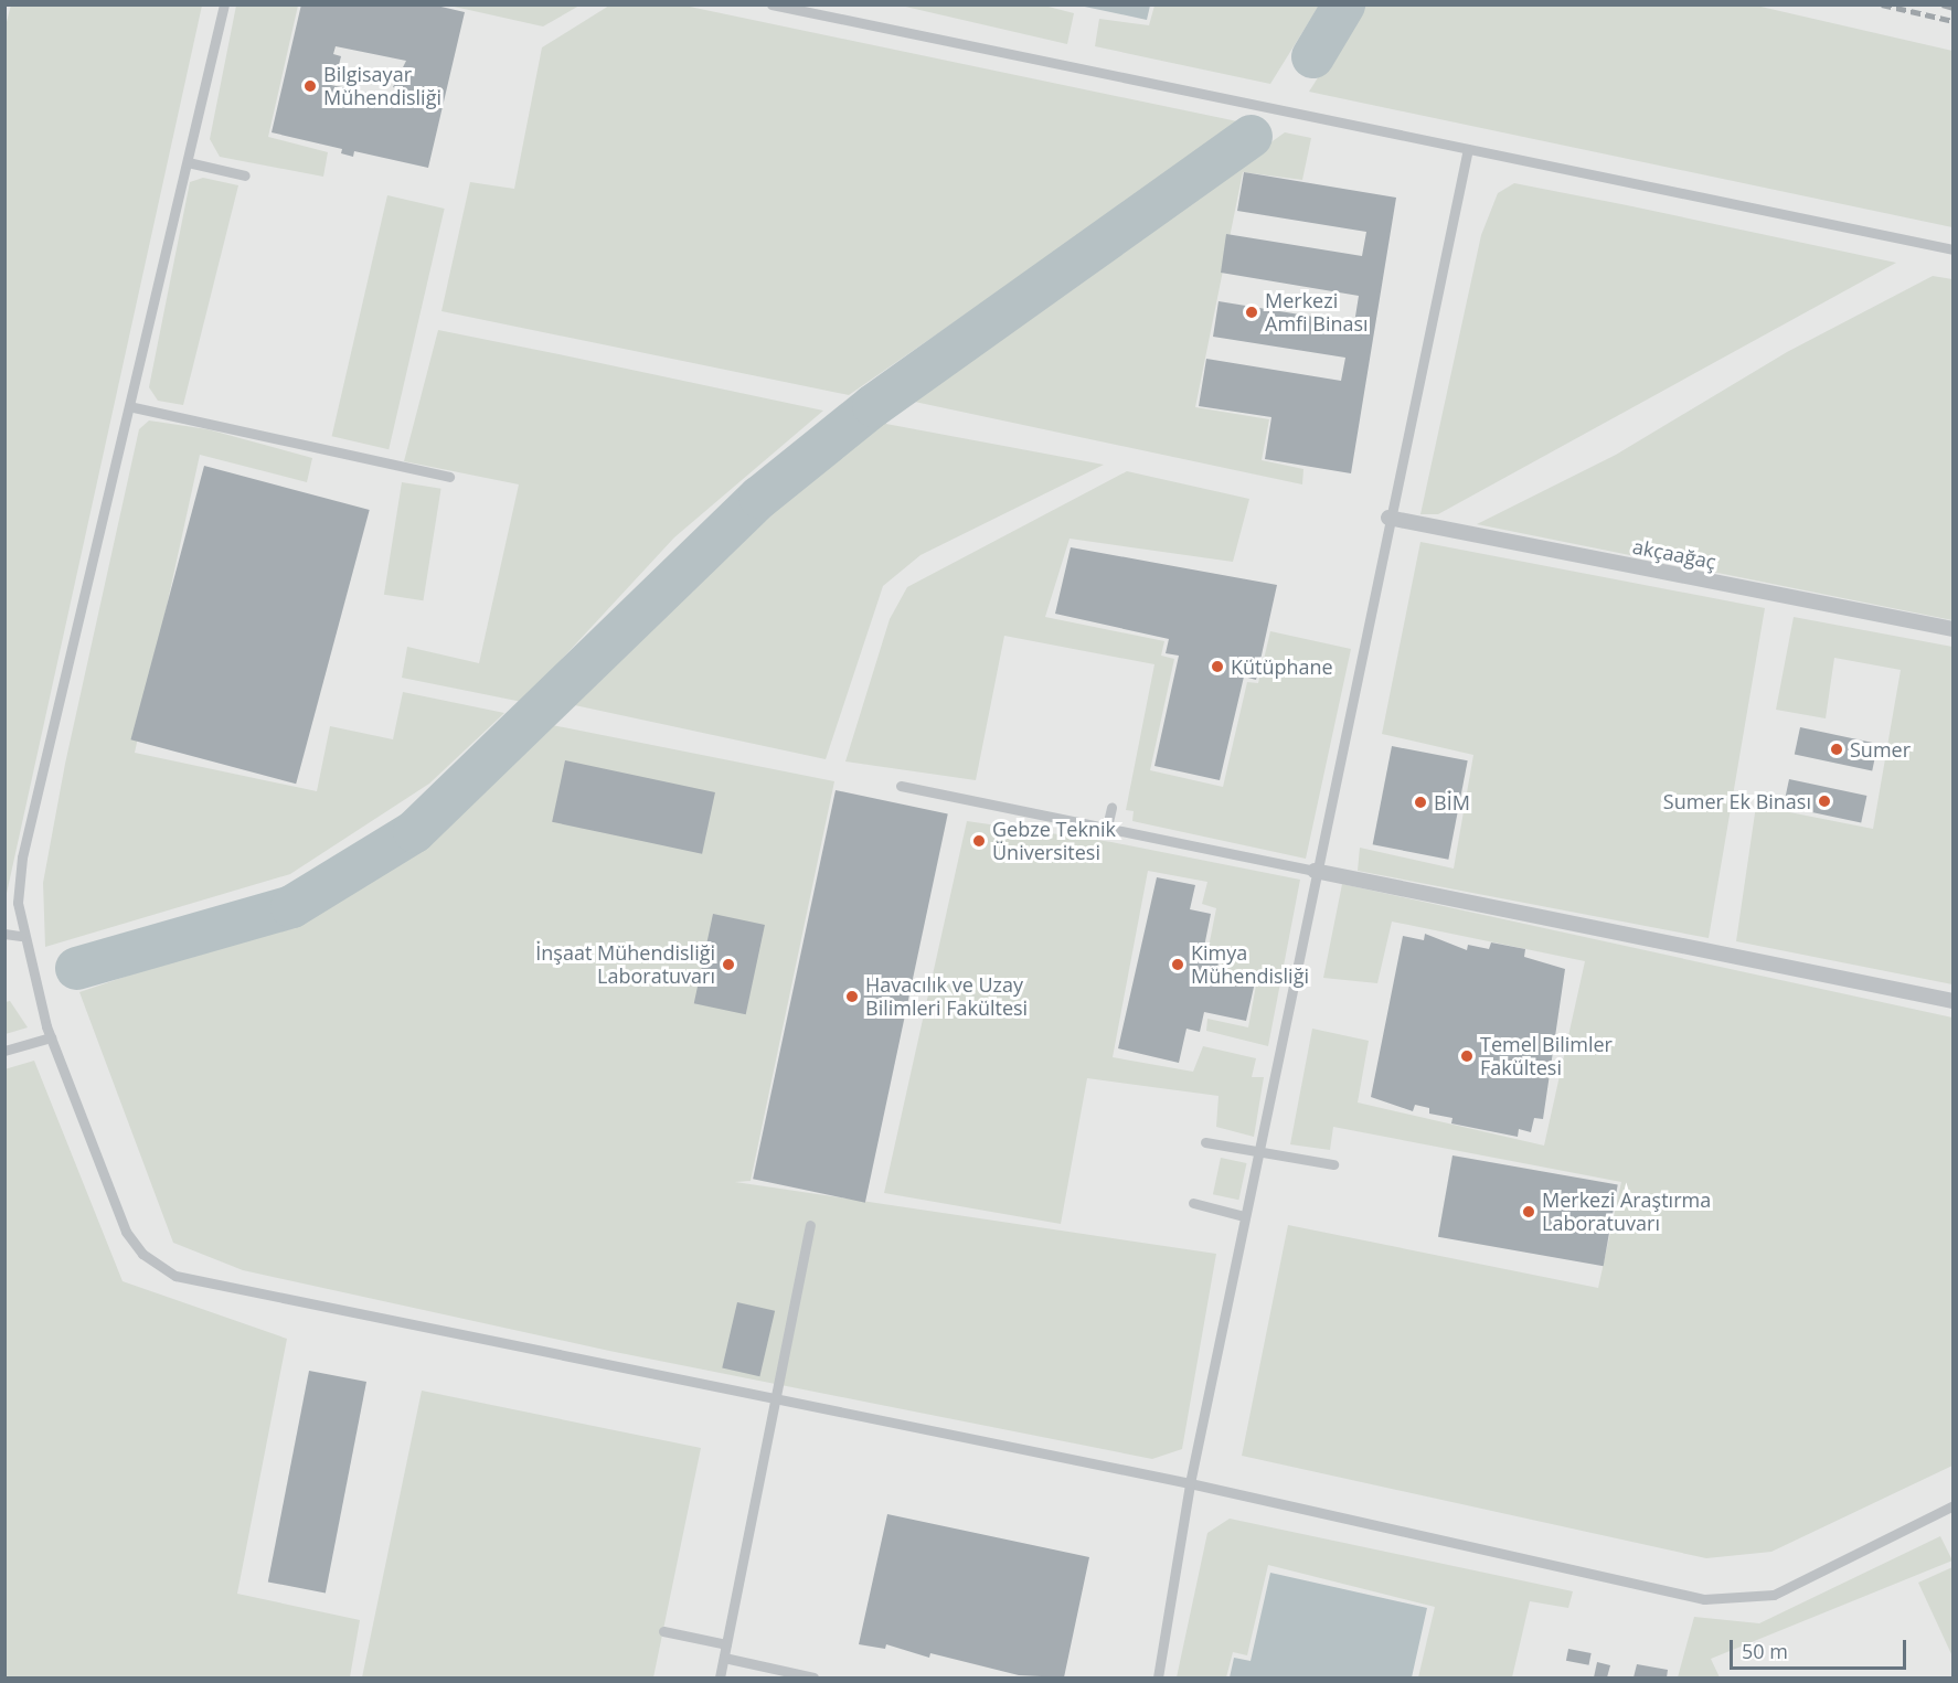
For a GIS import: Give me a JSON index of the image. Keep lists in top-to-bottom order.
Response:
{
  "streets": {
    "street": ["akçaağaç"]
  },
  "places": [
    "Bilgisayar Mühendisliği",
    "Merkezi Amfi Binası",
    "Kütüphane",
    "Sumer",
    "Sumer Ek Binası",
    "BİM",
    "Gebze Teknik Üniversitesi",
    "İnşaat Mühendisliği Laboratuvarı",
    "Kimya Mühendisliği",
    "Havacılık ve Uzay Bilimleri Fakültesi",
    "Temel Bilimler Fakültesi",
    "Merkezi Araştırma Laboratuvarı"
  ],
  "scale_bar": "50 m"
}
